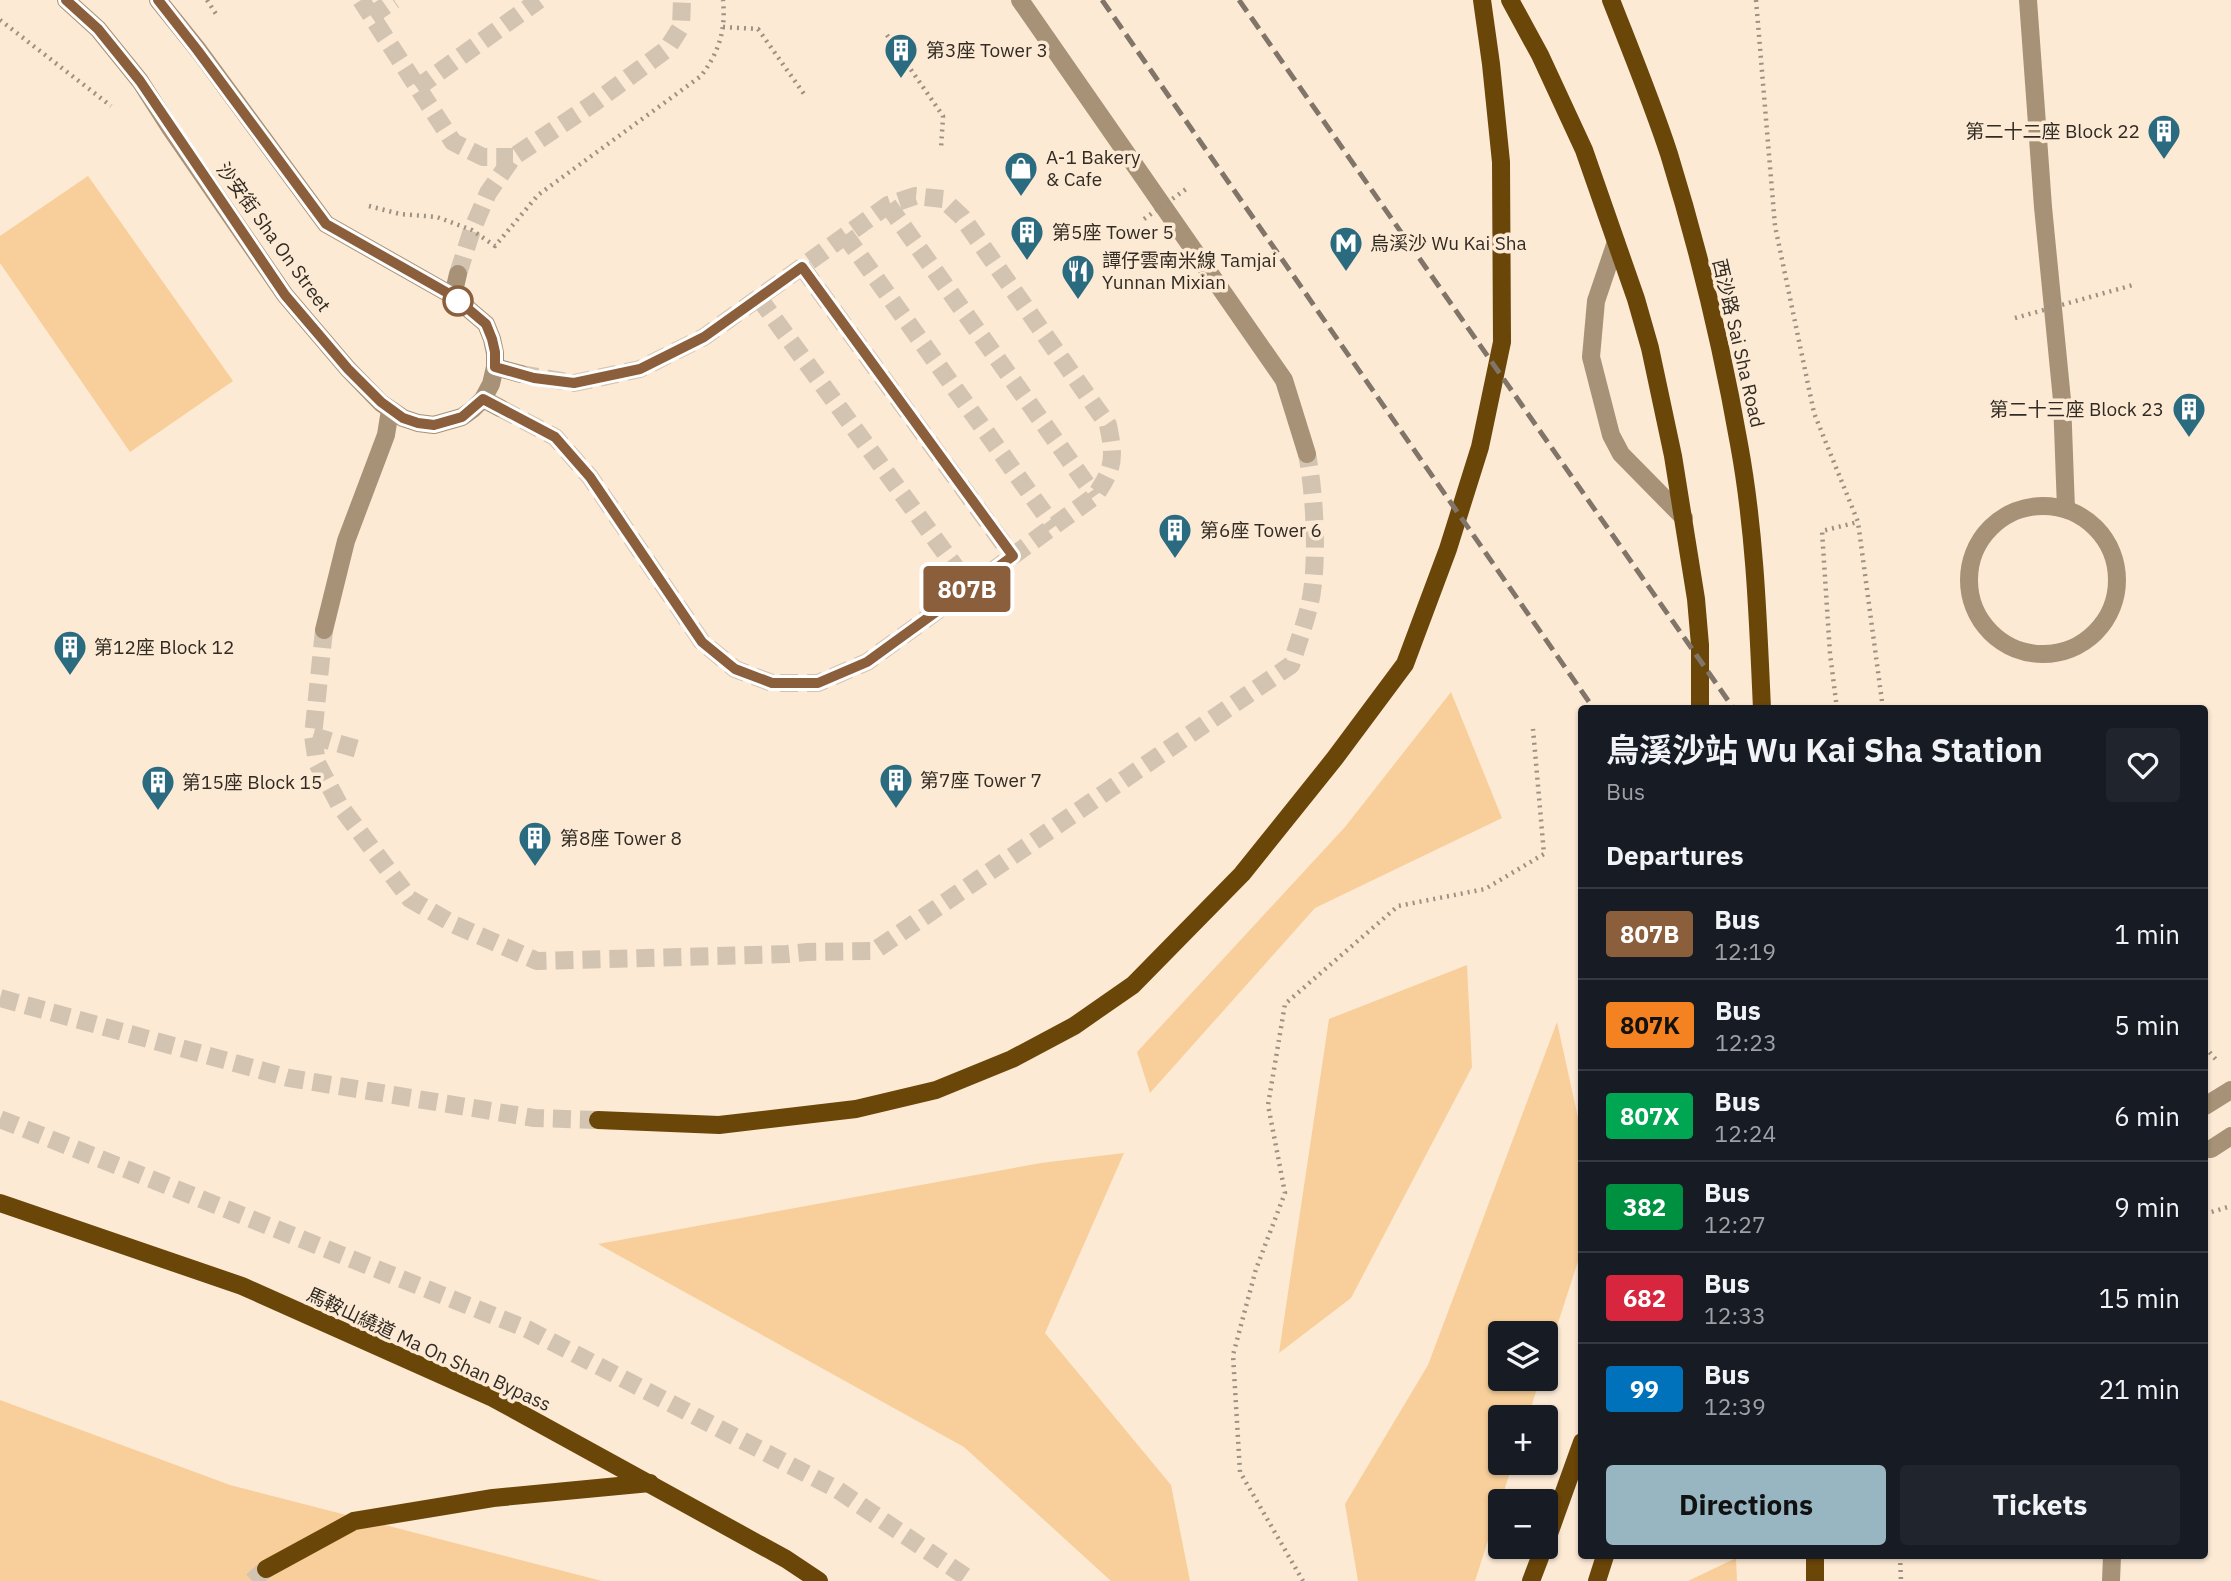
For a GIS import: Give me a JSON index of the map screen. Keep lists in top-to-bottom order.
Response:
{
  "streets": {
    "main road": ["西沙路 Sai Sha Road", "馬鞍山繞道 Ma On Shan Bypass"],
    "street": ["沙安街 Sha On Street"]
  },
  "places": {
    "building": [
      "第3座 Tower 3",
      "第二十二座 Block 22",
      "第5座 Tower 5",
      "第二十三座 Block 23",
      "第6座 Tower 6",
      "第12座 Block 12",
      "第7座 Tower 7",
      "第15座 Block 15",
      "第8座 Tower 8"
    ],
    "shop": ["A-1 Bakery & Cafe"],
    "metro station": ["烏溪沙 Wu Kai Sha"],
    "restaurant": ["譚仔雲南米線 Tamjai Yunnan Mixian"]
  },
  "lines": ["bus line 807B"],
  "page": {
    "on_map": "807B",
    "heading": [
      ["烏溪沙站 Wu Kai Sha Station", "Bus"],
      "Departures"
    ],
    "list": [
      {
        "mark": "807B",
        "name": "Bus",
        "note": "12:19",
        "value": "1 min"
      },
      {
        "mark": "807K",
        "name": "Bus",
        "note": "12:23",
        "value": "5 min"
      },
      {
        "mark": "807X",
        "name": "Bus",
        "note": "12:24",
        "value": "6 min"
      },
      {
        "mark": "382",
        "name": "Bus",
        "note": "12:27",
        "value": "9 min"
      },
      {
        "mark": "682",
        "name": "Bus",
        "note": "12:33",
        "value": "15 min"
      },
      {
        "mark": "99",
        "name": "Bus",
        "note": "12:39",
        "value": "21 min"
      }
    ],
    "map_buttons": ["+", "−"],
    "buttons": ["Directions", "Tickets"]
  }
}
